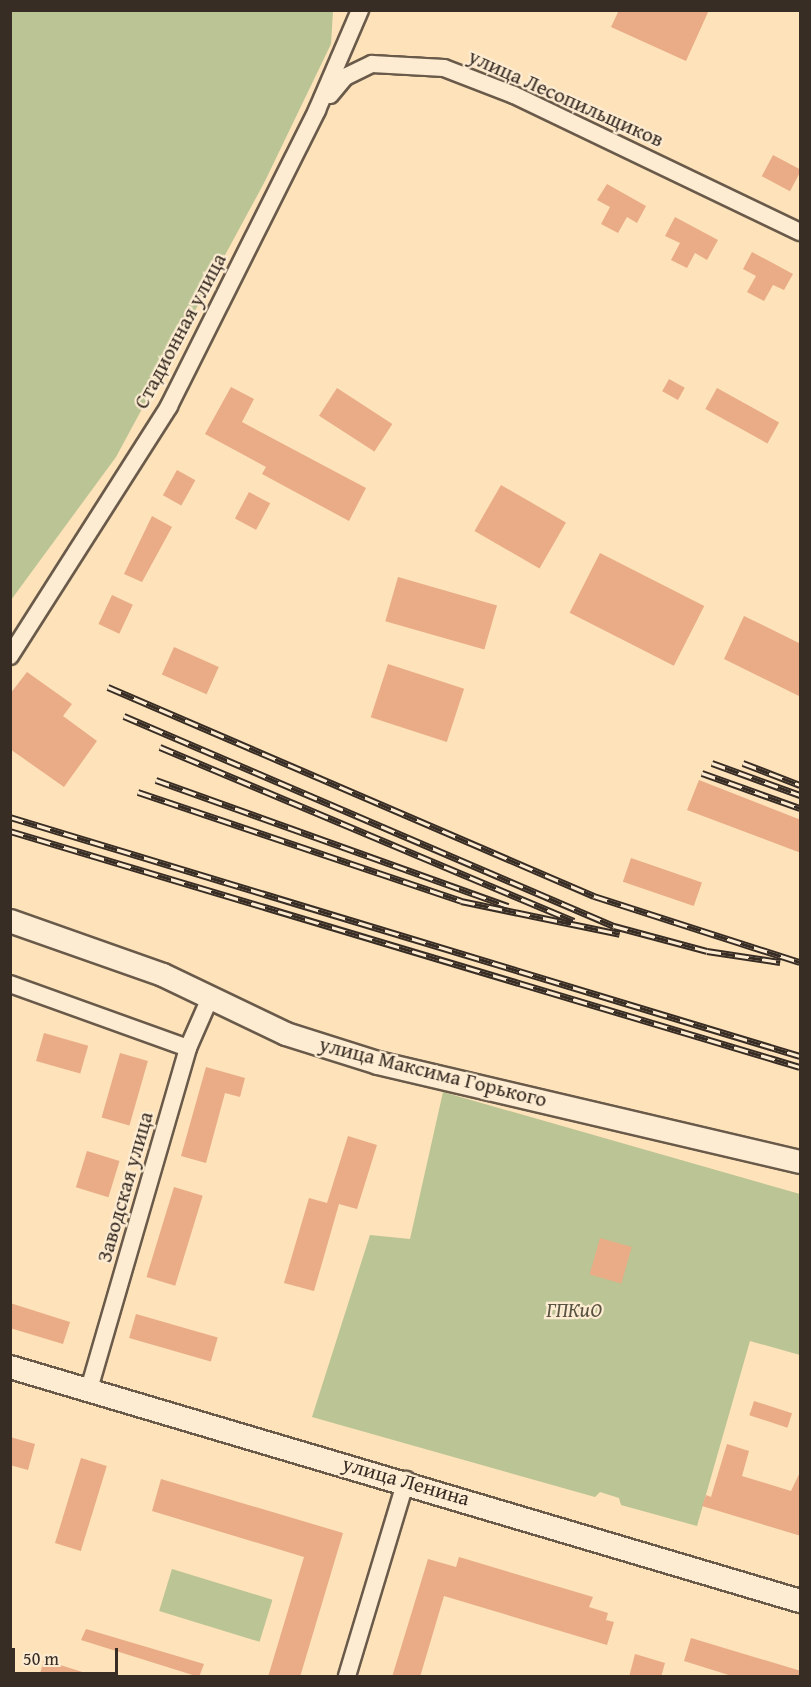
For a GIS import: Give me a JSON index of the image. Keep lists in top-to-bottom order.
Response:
{
  "streets": {
    "street": [
      "улица Лесопильщиков",
      "Стадионная улица",
      "улица Максима Горького",
      "Заводская улица",
      "улица Ленина"
    ]
  },
  "crossings": [
    ["улица Лесопильщиков", "Стадионная улица"],
    ["улица Максима Горького", "Заводская улица"],
    ["Заводская улица", "улица Ленина"]
  ],
  "parks": ["ГПКиО"],
  "scale_bar": "50 m"
}
